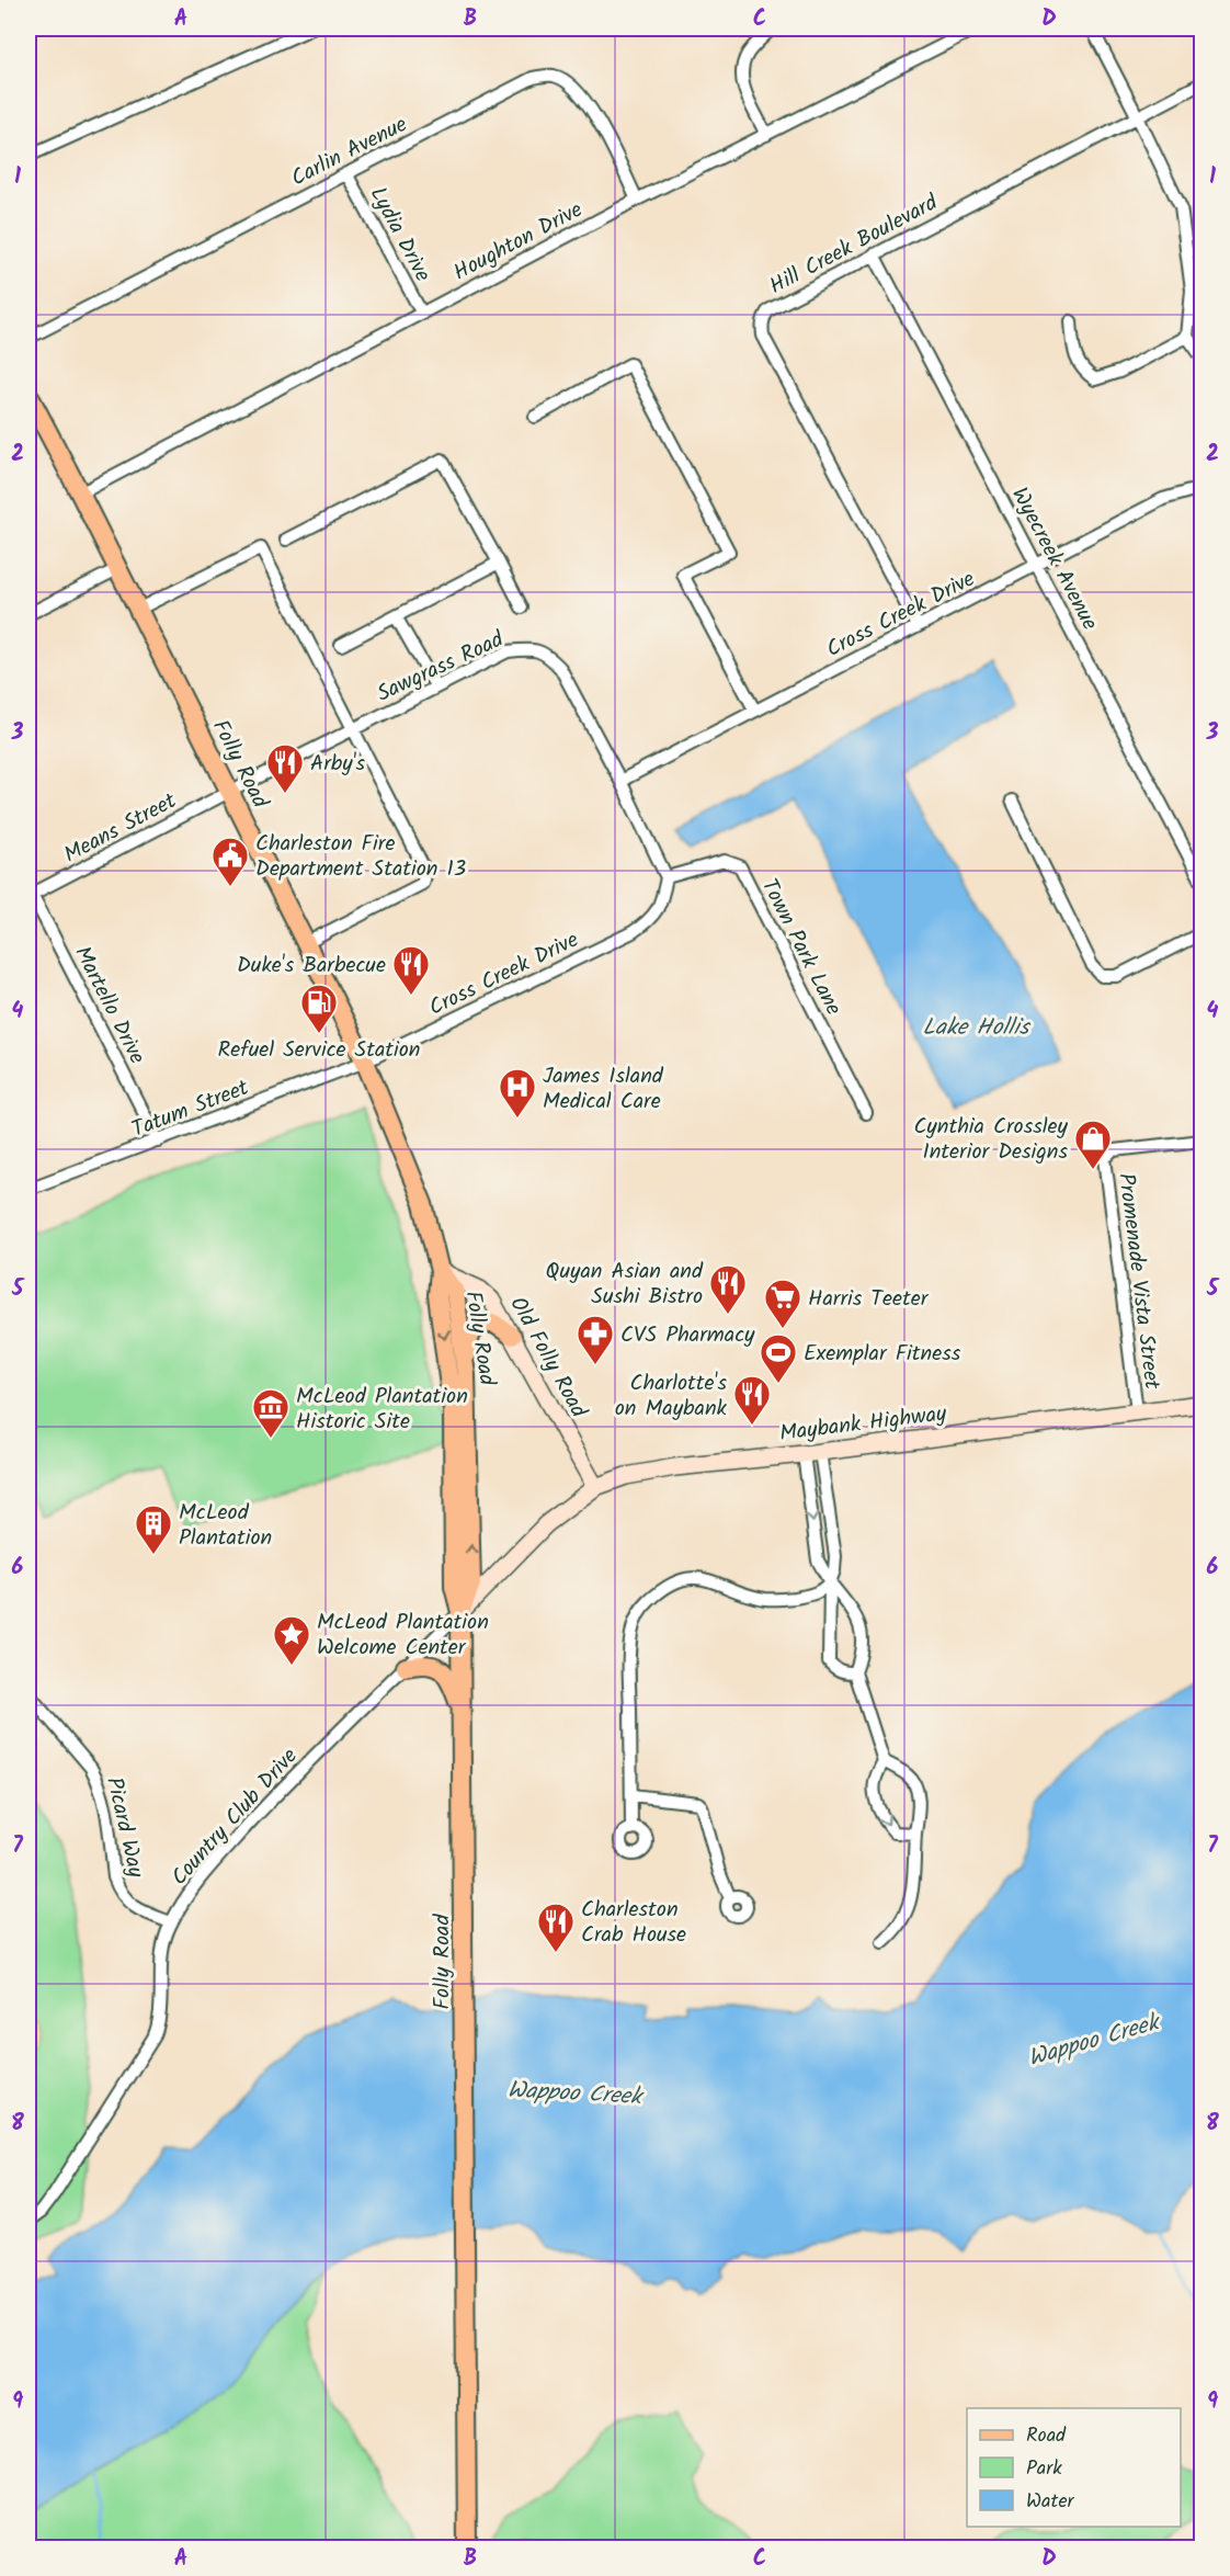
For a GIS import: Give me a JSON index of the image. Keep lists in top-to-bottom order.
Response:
{
  "streets": {
    "main road": ["Folly Road", "Old Folly Road", "Maybank Highway"],
    "street": [
      "Carlin Avenue",
      "Lydia Drive",
      "Houghton Drive",
      "Hill Creek Boulevard",
      "Wyecreek Avenue",
      "Cross Creek Drive",
      "Sawgrass Road",
      "Means Street",
      "Town Park Lane",
      "Martello Drive",
      "Tatum Street",
      "Promenade Vista Street",
      "Country Club Drive",
      "Picard Way"
    ]
  },
  "crossings": [
    ["Carlin Avenue", "Lydia Drive"],
    ["Carlin Avenue", "Houghton Drive"],
    ["Lydia Drive", "Houghton Drive"],
    ["Houghton Drive", "Folly Road"],
    ["Hill Creek Boulevard", "Wyecreek Avenue"],
    ["Hill Creek Boulevard", "Cross Creek Drive"],
    ["Wyecreek Avenue", "Cross Creek Drive"],
    ["Cross Creek Drive", "Sawgrass Road"],
    ["Cross Creek Drive", "Folly Road"],
    ["Cross Creek Drive", "Town Park Lane"],
    ["Cross Creek Drive", "Tatum Street"],
    ["Sawgrass Road", "Folly Road"],
    ["Sawgrass Road", "Means Street"],
    ["Sawgrass Road", "Town Park Lane"],
    ["Folly Road", "Means Street"],
    ["Folly Road", "Tatum Street"],
    ["Folly Road", "Old Folly Road"],
    ["Folly Road", "Maybank Highway"],
    ["Folly Road", "Country Club Drive"],
    ["Means Street", "Martello Drive"],
    ["Martello Drive", "Tatum Street"],
    ["Promenade Vista Street", "Maybank Highway"],
    ["Old Folly Road", "Maybank Highway"],
    ["Maybank Highway", "Country Club Drive"],
    ["Country Club Drive", "Picard Way"]
  ],
  "water": ["Lake Hollis", "Wappoo Creek"],
  "places": {
    "restaurant": [
      "Arby's",
      "Duke's Barbecue",
      "Quyan Asian and Sushi Bistro",
      "Charlotte's on Maybank",
      "Charleston Crab House"
    ],
    "public building": ["Charleston Fire Department Station 13"],
    "fuel station": ["Refuel Service Station"],
    "hospital": ["James Island Medical Care"],
    "shop": ["Cynthia Crossley Interior Designs"],
    "supermarket": ["Harris Teeter"],
    "pharmacy": ["CVS Pharmacy"],
    "sports": ["Exemplar Fitness"],
    "museum": ["McLeod Plantation Historic Site"],
    "building": ["McLeod Plantation"],
    "place": ["McLeod Plantation Welcome Center"]
  },
  "legend": ["Road", "Park", "Water"],
  "grid": {
    "columns": [
      "A",
      "B",
      "C",
      "D"
    ],
    "rows": [
      "1",
      "2",
      "3",
      "4",
      "5",
      "6",
      "7",
      "8",
      "9"
    ]
  }
}
